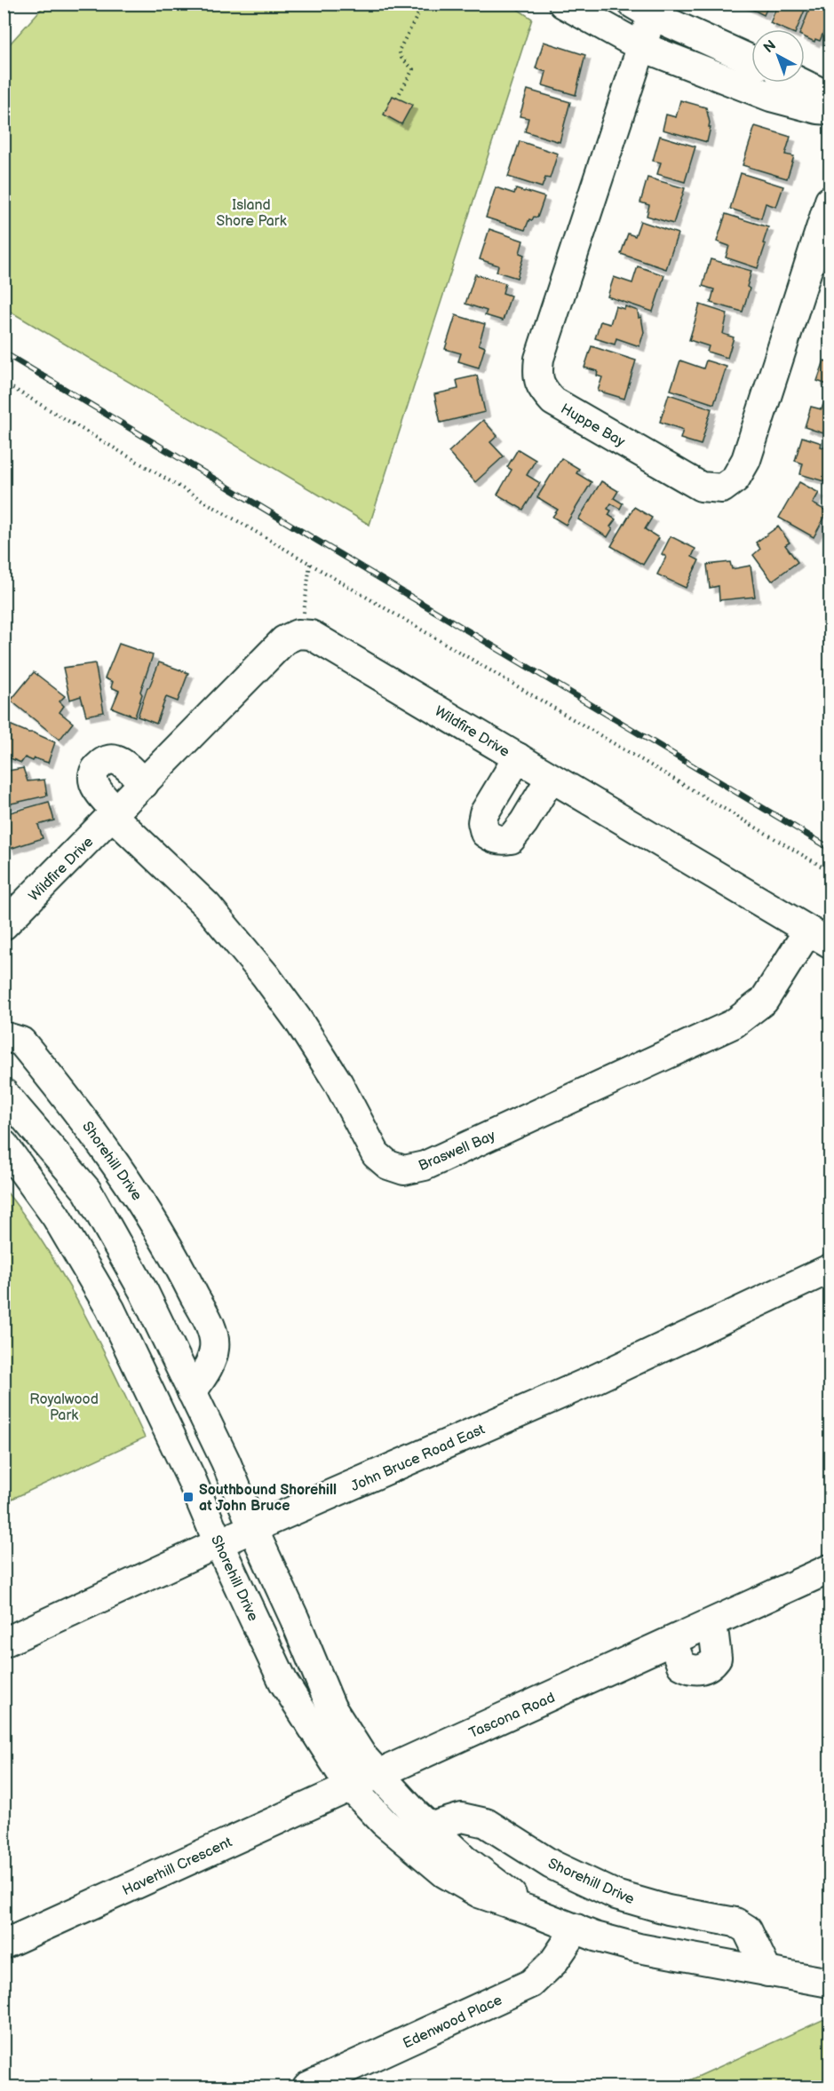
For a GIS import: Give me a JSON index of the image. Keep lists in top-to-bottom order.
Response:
{
  "streets": {
    "street": [
      "Huppe Bay",
      "Wildfire Drive",
      "Braswell Bay",
      "Shorehill Drive",
      "John Bruce Road East",
      "Tascona Road",
      "Haverhill Crescent",
      "Edenwood Place"
    ]
  },
  "crossings": [
    ["Wildfire Drive", "Braswell Bay"],
    ["Shorehill Drive", "John Bruce Road East"],
    ["Shorehill Drive", "Tascona Road"],
    ["Shorehill Drive", "Haverhill Crescent"],
    ["Shorehill Drive", "Edenwood Place"],
    ["Tascona Road", "Haverhill Crescent"]
  ],
  "parks": ["Island Shore Park", "Royalwood Park"],
  "places": {
    "transit": ["Southbound Shorehill at John Bruce"]
  },
  "north": "top left"
}
